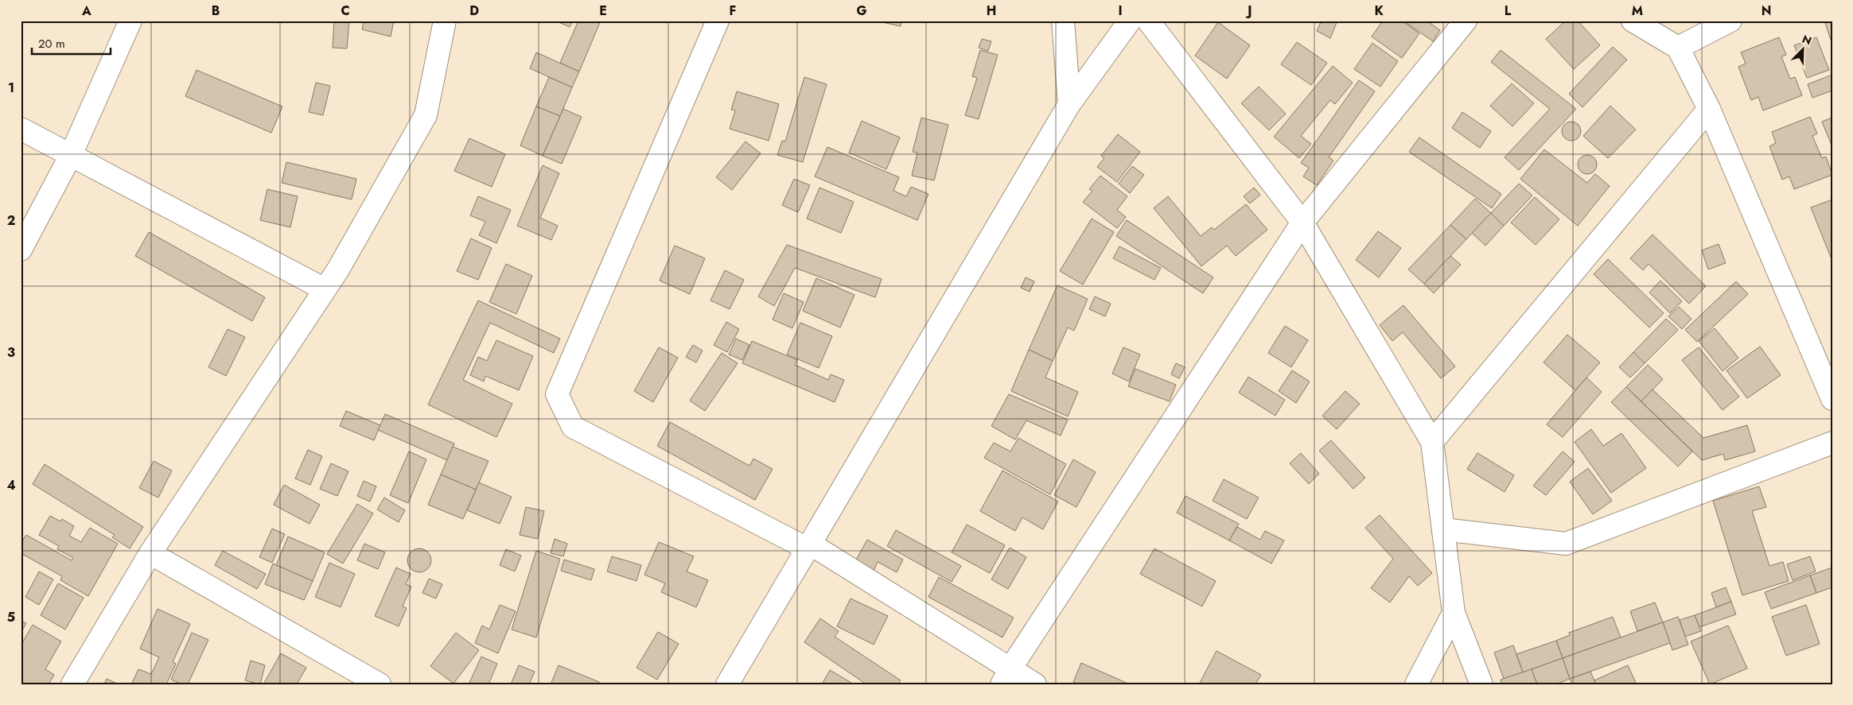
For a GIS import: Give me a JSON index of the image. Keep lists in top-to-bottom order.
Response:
{
  "scale_bar": "20 m",
  "north": "top right",
  "grid": {
    "columns": [
      "A",
      "B",
      "C",
      "D",
      "E",
      "F",
      "G",
      "H",
      "I",
      "J",
      "K",
      "L",
      "M",
      "N"
    ],
    "rows": [
      "1",
      "2",
      "3",
      "4",
      "5"
    ]
  }
}
